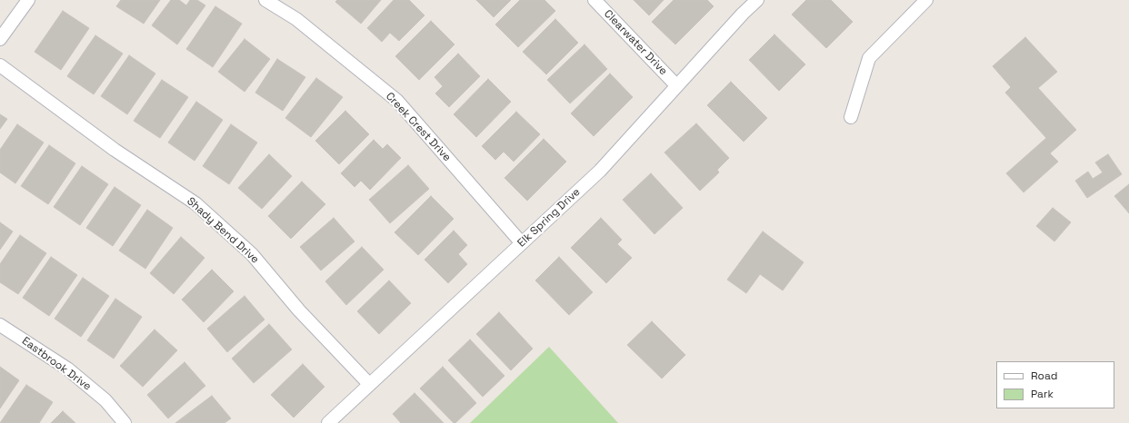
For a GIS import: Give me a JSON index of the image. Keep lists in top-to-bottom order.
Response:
{
  "streets": {
    "street": [
      "Clearwater Drive",
      "Creek Crest Drive",
      "Elk Spring Drive",
      "Shady Bend Drive",
      "Eastbrook Drive"
    ]
  },
  "crossings": [
    ["Clearwater Drive", "Elk Spring Drive"],
    ["Creek Crest Drive", "Elk Spring Drive"],
    ["Elk Spring Drive", "Shady Bend Drive"]
  ],
  "legend": ["Road", "Park"]
}
